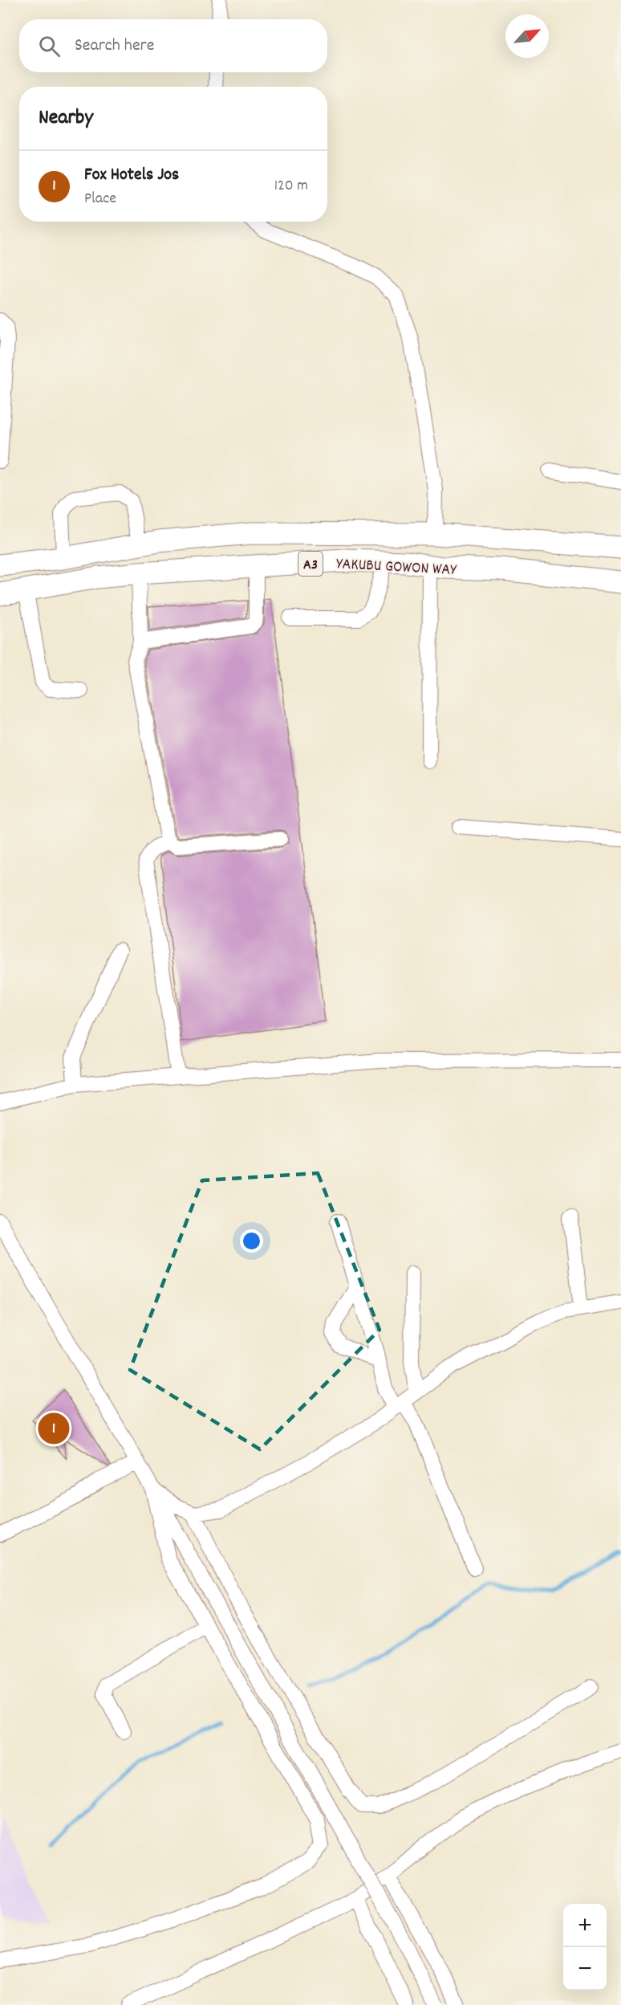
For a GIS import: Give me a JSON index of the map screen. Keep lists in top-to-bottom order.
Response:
{
  "streets": {
    "highway": ["A3", "YAKUBU GOWON WAY"]
  },
  "north": "top right",
  "page": {
    "search": "Search here",
    "heading": "Nearby",
    "list": [
      {
        "mark": "1",
        "name": "Fox Hotels Jos",
        "note": "Place",
        "value": "120 m"
      }
    ],
    "pins": "1",
    "map_buttons": ["+", "−"]
  }
}
